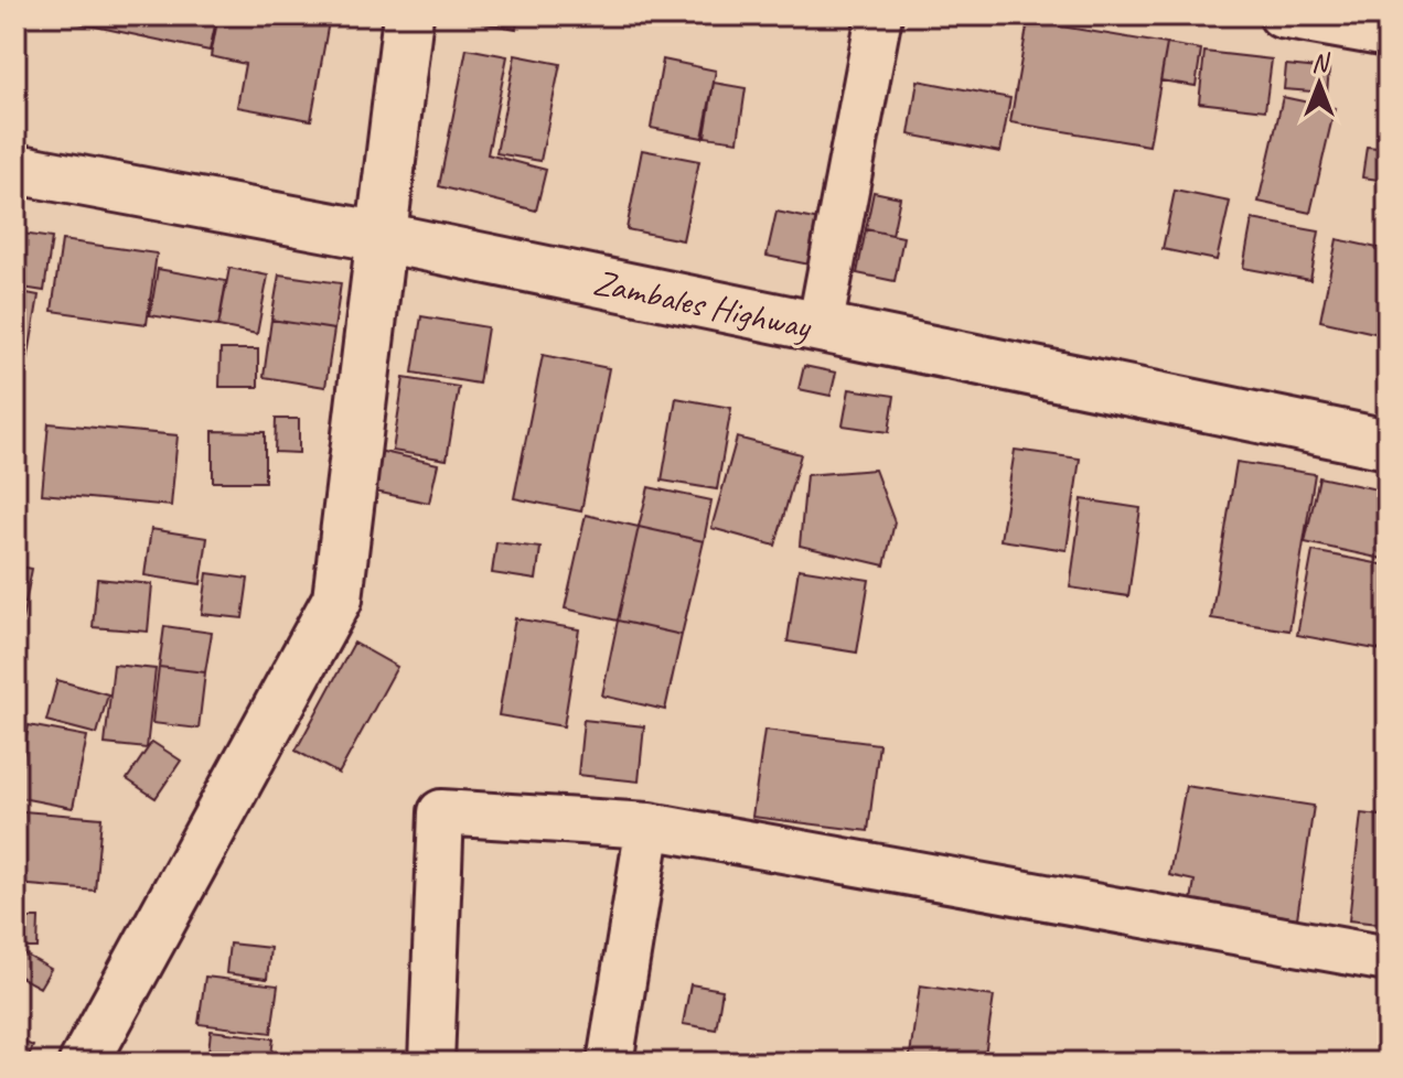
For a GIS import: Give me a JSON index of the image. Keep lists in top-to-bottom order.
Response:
{
  "streets": {
    "main road": ["Zambales Highway"]
  },
  "north": "top"
}
